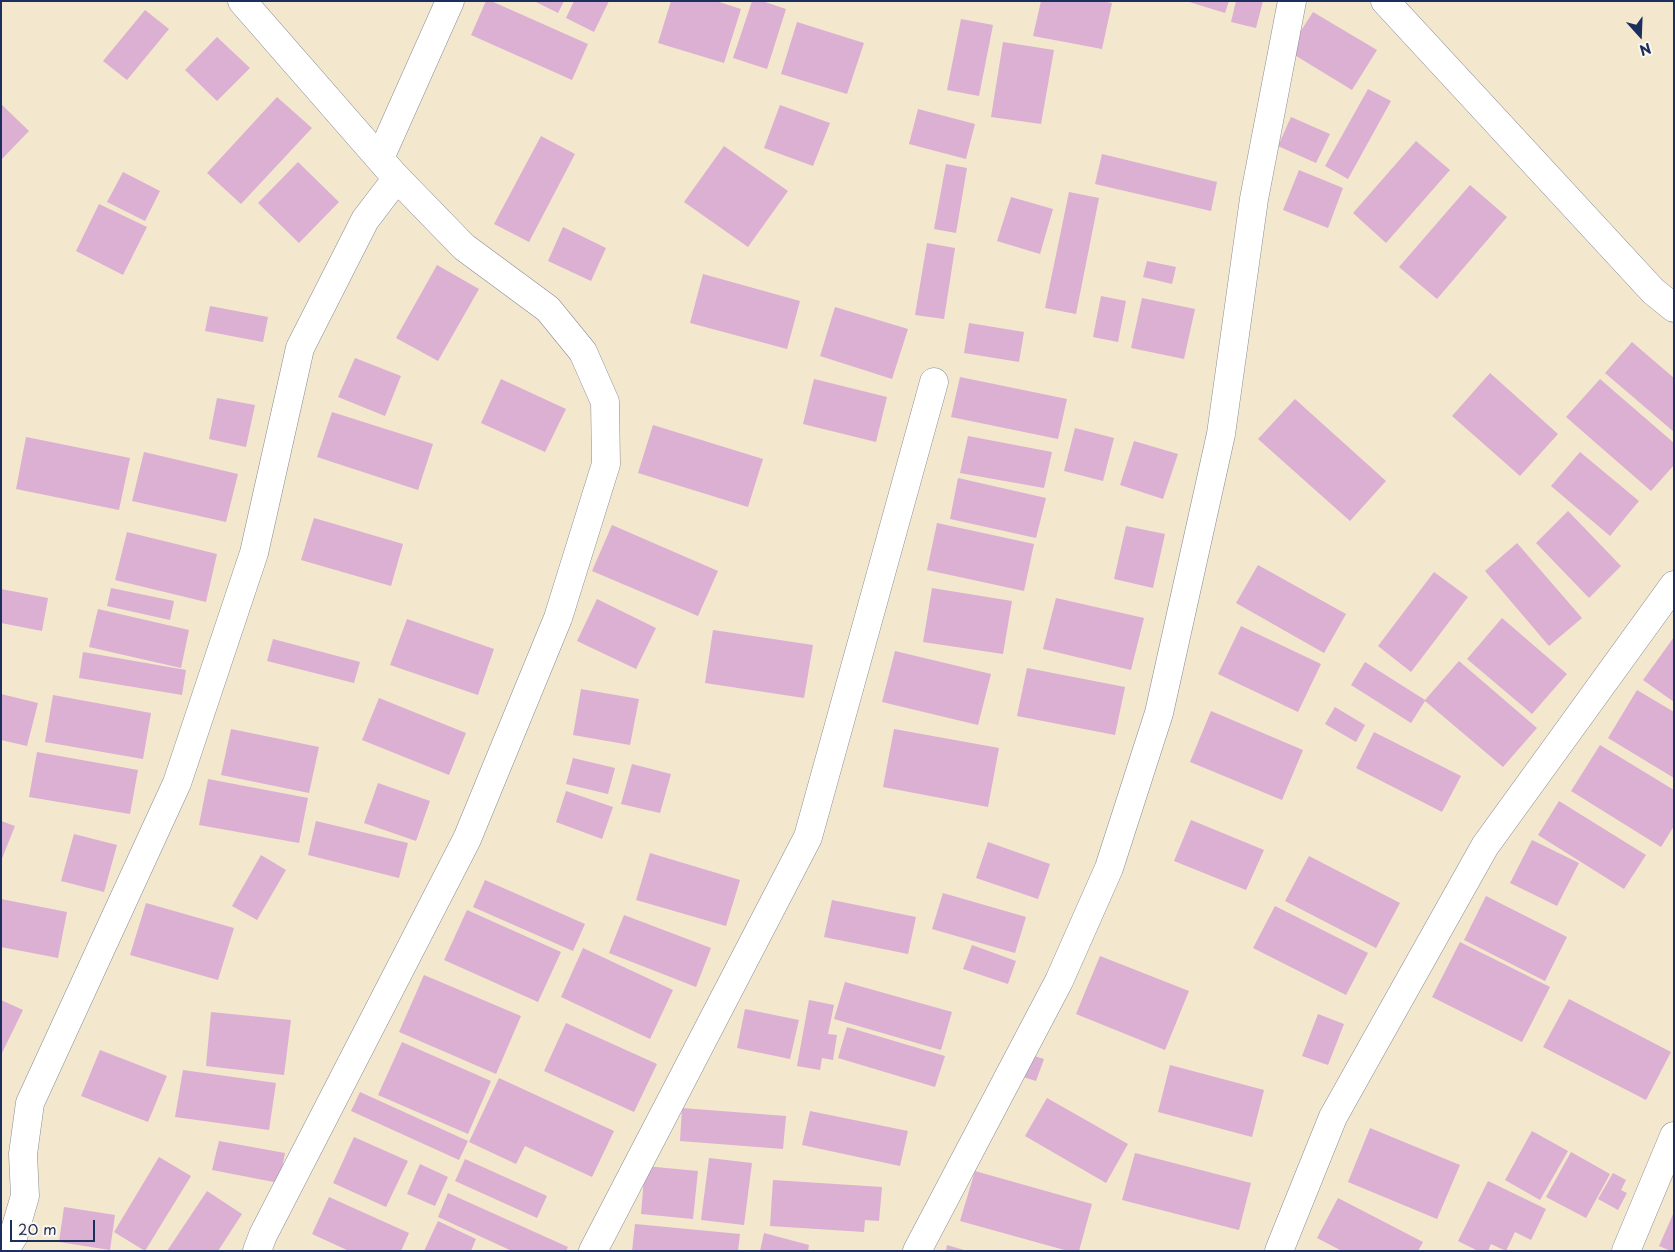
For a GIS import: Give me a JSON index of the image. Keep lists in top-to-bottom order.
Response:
{
  "scale_bar": "20 m",
  "north": "bottom"
}
